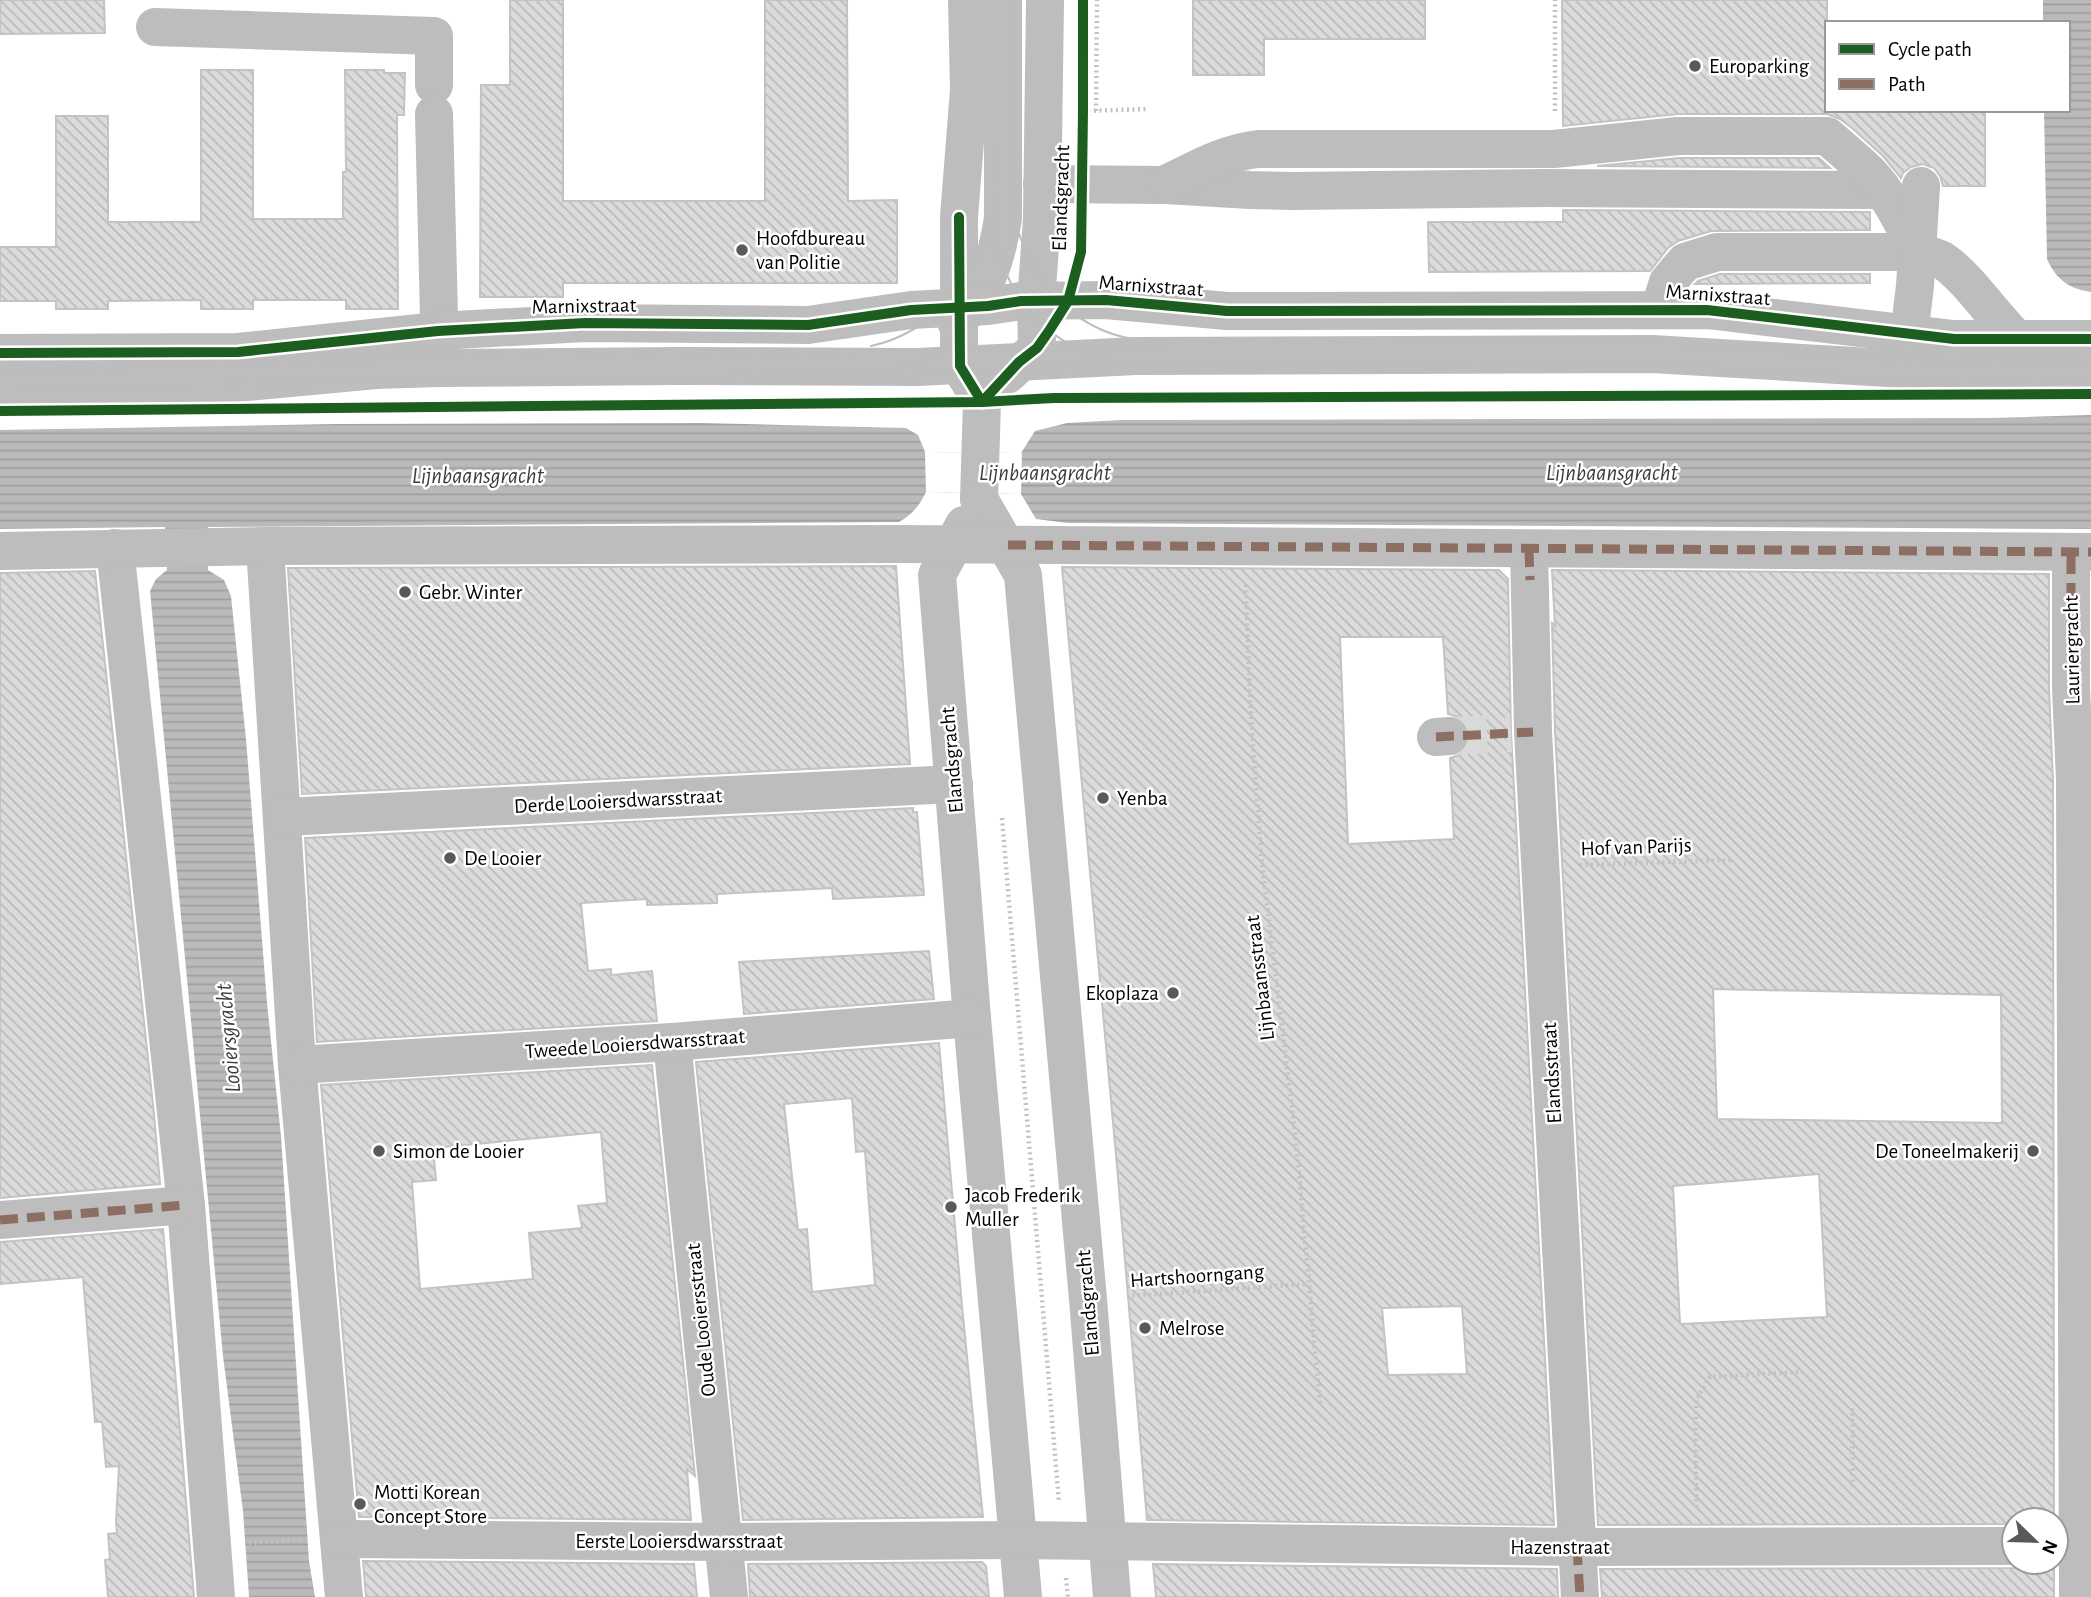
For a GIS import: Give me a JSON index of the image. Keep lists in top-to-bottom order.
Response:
{
  "streets": {
    "street": [
      "Elandsgracht",
      "Marnixstraat",
      "Lauriergracht",
      "Derde Looiersdwarsstraat",
      "Tweede Looiersdwarsstraat",
      "Elandsstraat",
      "Oude Looiersstraat",
      "Eerste Looiersdwarsstraat",
      "Hazenstraat"
    ],
    "path": ["Hof van Parijs", "Lijnbaansstraat", "Hartshoorngang"]
  },
  "crossings": [
    ["Elandsgracht", "Marnixstraat"],
    ["Elandsgracht", "Derde Looiersdwarsstraat"],
    ["Elandsgracht", "Tweede Looiersdwarsstraat"],
    ["Elandsgracht", "Hartshoorngang"],
    ["Elandsgracht", "Eerste Looiersdwarsstraat"],
    ["Elandsgracht", "Hazenstraat"],
    ["Hof van Parijs", "Elandsstraat"],
    ["Lijnbaansstraat", "Hartshoorngang"],
    ["Tweede Looiersdwarsstraat", "Oude Looiersstraat"],
    ["Elandsstraat", "Hazenstraat"],
    ["Oude Looiersstraat", "Eerste Looiersdwarsstraat"],
    ["Eerste Looiersdwarsstraat", "Hazenstraat"]
  ],
  "water": ["Lijnbaansgracht", "Looiersgracht"],
  "places": [
    "Europarking",
    "Hoofdbureau van Politie",
    "Gebr. Winter",
    "Yenba",
    "De Looier",
    "Ekoplaza",
    "Simon de Looier",
    "De Toneelmakerij",
    "Jacob Frederik Muller",
    "Melrose",
    "Motti Korean Concept Store"
  ],
  "legend": ["Cycle path", "Path"],
  "north": "bottom right"
}
